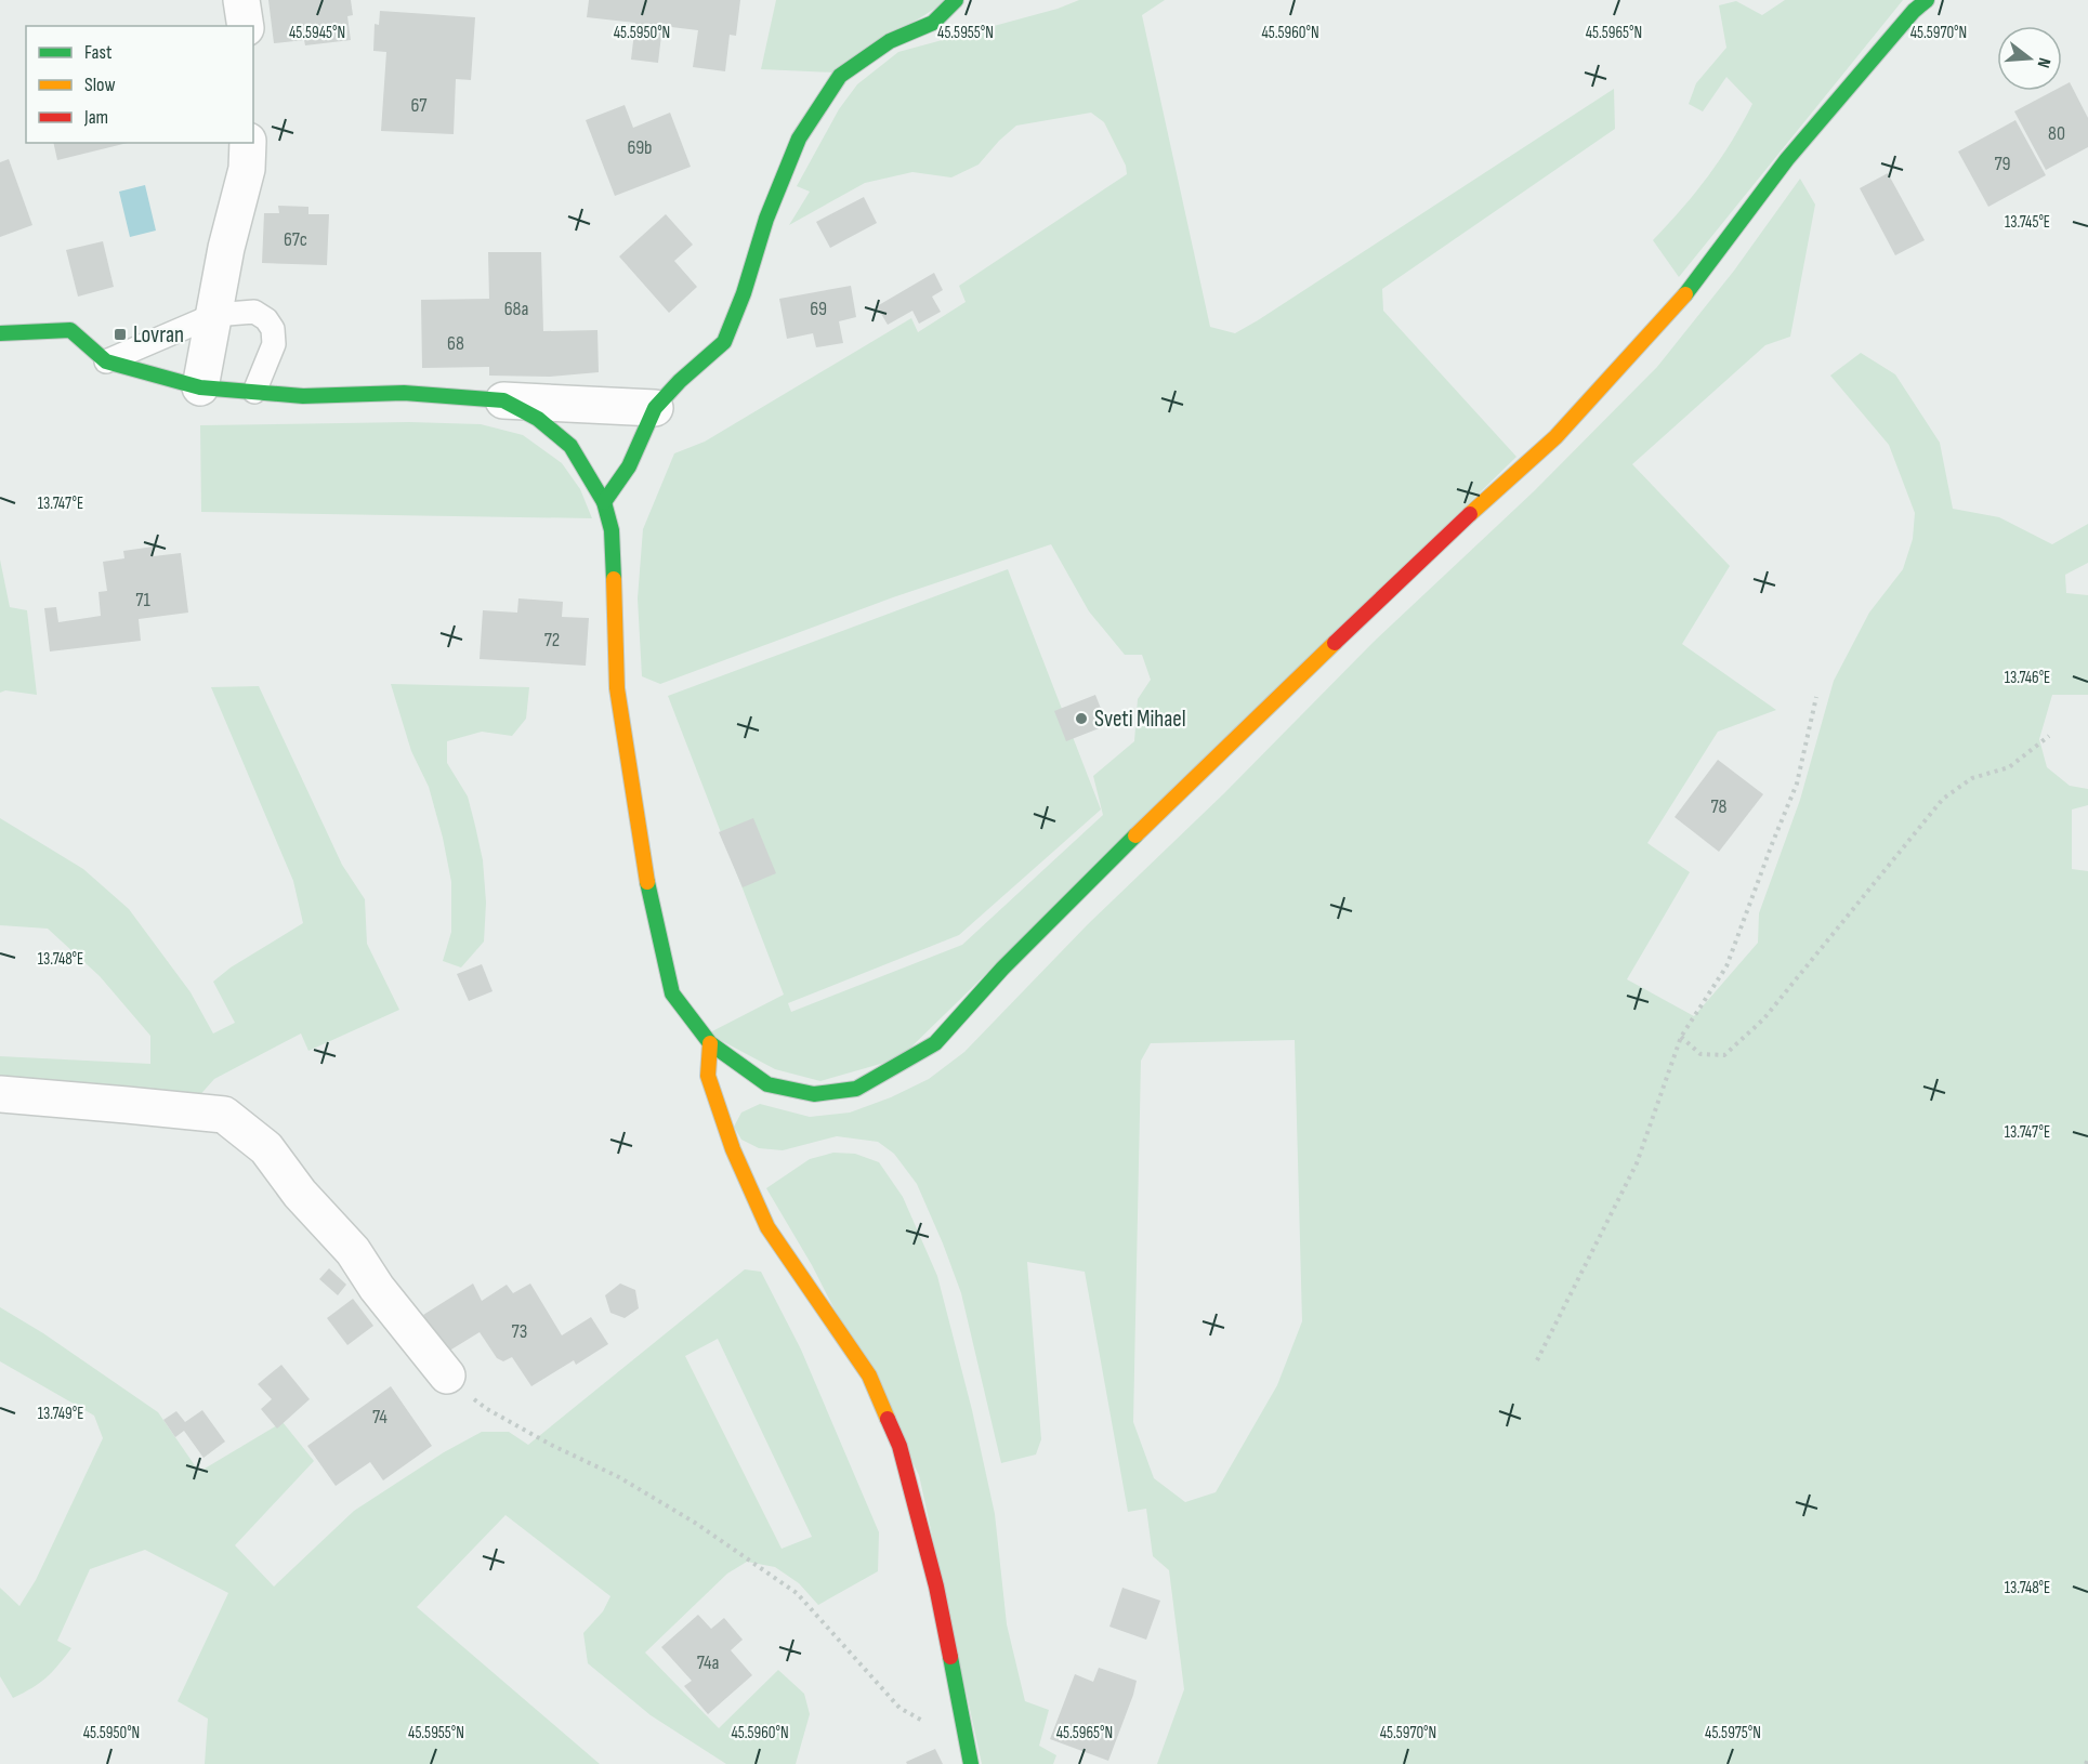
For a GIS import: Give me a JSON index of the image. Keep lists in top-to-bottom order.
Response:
{
  "places": {
    "transit": ["Lovran"],
    "other": ["Sveti Mihael"]
  },
  "house_numbers": [
    "67",
    "80",
    "69b",
    "79",
    "67c",
    "68a",
    "69",
    "68",
    "71",
    "72",
    "78",
    "73",
    "74",
    "74a"
  ],
  "legend": ["Fast", "Slow", "Jam"],
  "north": "right",
  "coordinates": [
    "45.5945°N",
    "45.5950°N",
    "45.5955°N",
    "45.5960°N",
    "45.5965°N",
    "45.5970°N",
    "13.745°E",
    "13.747°E",
    "13.746°E",
    "13.748°E",
    "13.749°E",
    "45.5975°N"
  ]
}
